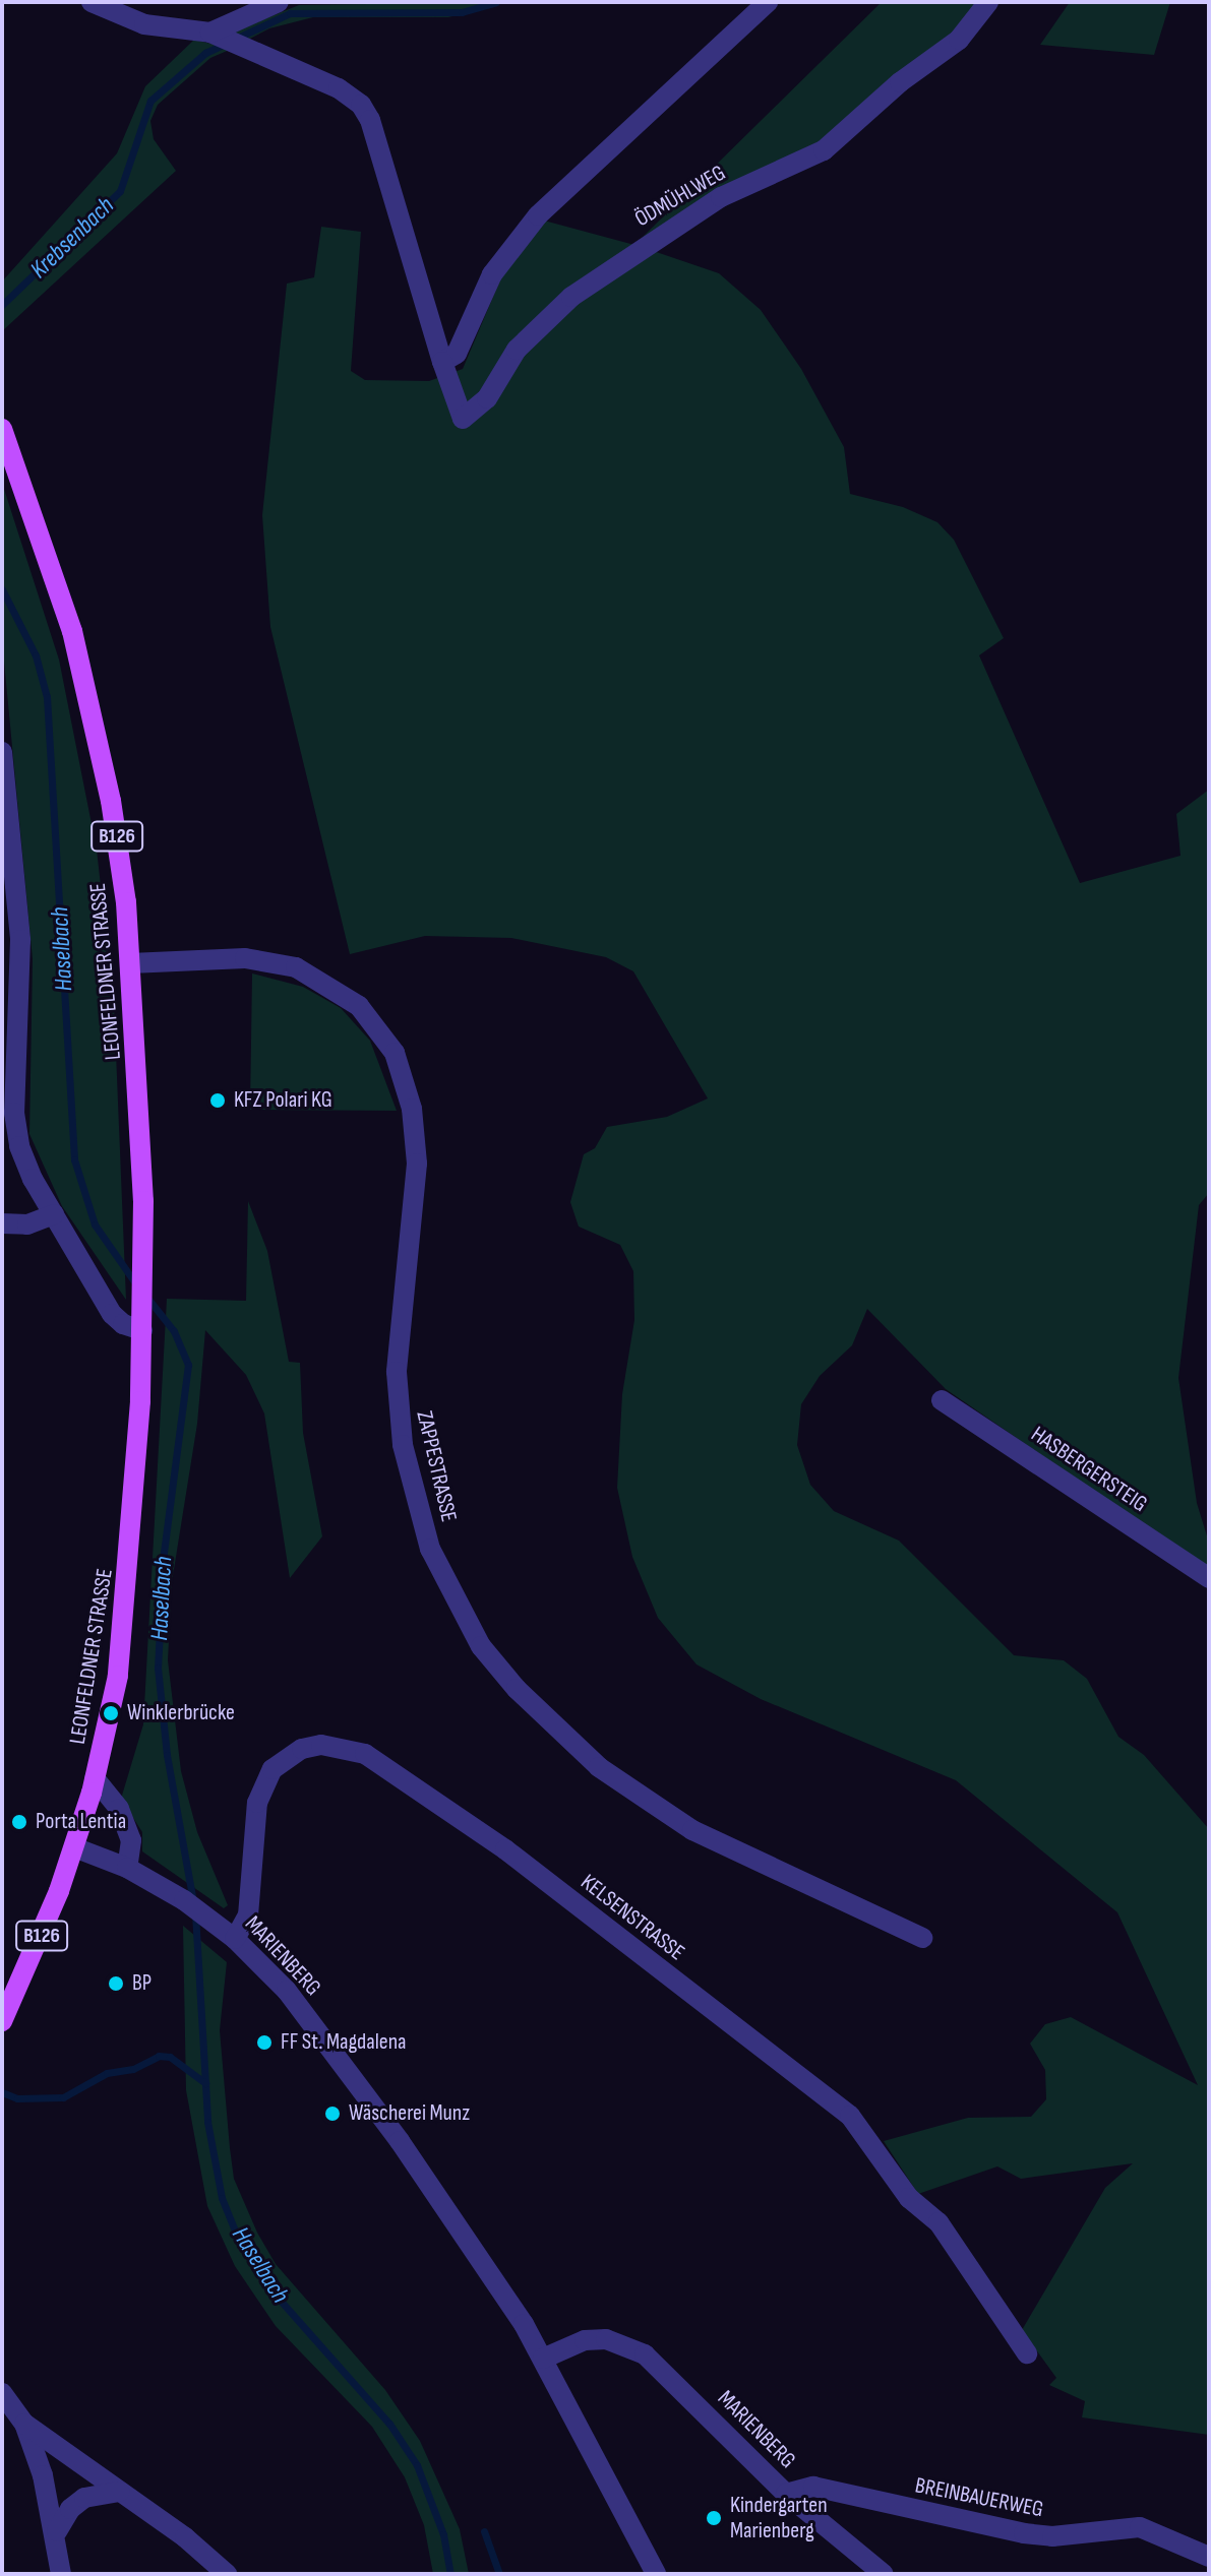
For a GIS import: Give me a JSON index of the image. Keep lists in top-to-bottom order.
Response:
{
  "streets": {
    "main road": ["B126", "LEONFELDNER STRASSE"],
    "street": [
      "ÖDMÜHLWEG",
      "ZAPPESTRASSE",
      "HASBERGERSTEIG",
      "KELSENSTRASSE",
      "MARIENBERG",
      "BREINBAUERWEG"
    ]
  },
  "crossings": [
    ["LEONFELDNER STRASSE", "ZAPPESTRASSE"],
    ["LEONFELDNER STRASSE", "MARIENBERG"],
    ["KELSENSTRASSE", "MARIENBERG"],
    ["MARIENBERG", "BREINBAUERWEG"]
  ],
  "water": ["Krebsenbach", "Haselbach"],
  "places": [
    "KFZ Polari KG",
    "Winklerbrücke",
    "Porta Lentia",
    "BP",
    "FF St. Magdalena",
    "Wäscherei Munz",
    "Kindergarten Marienberg"
  ]
}
